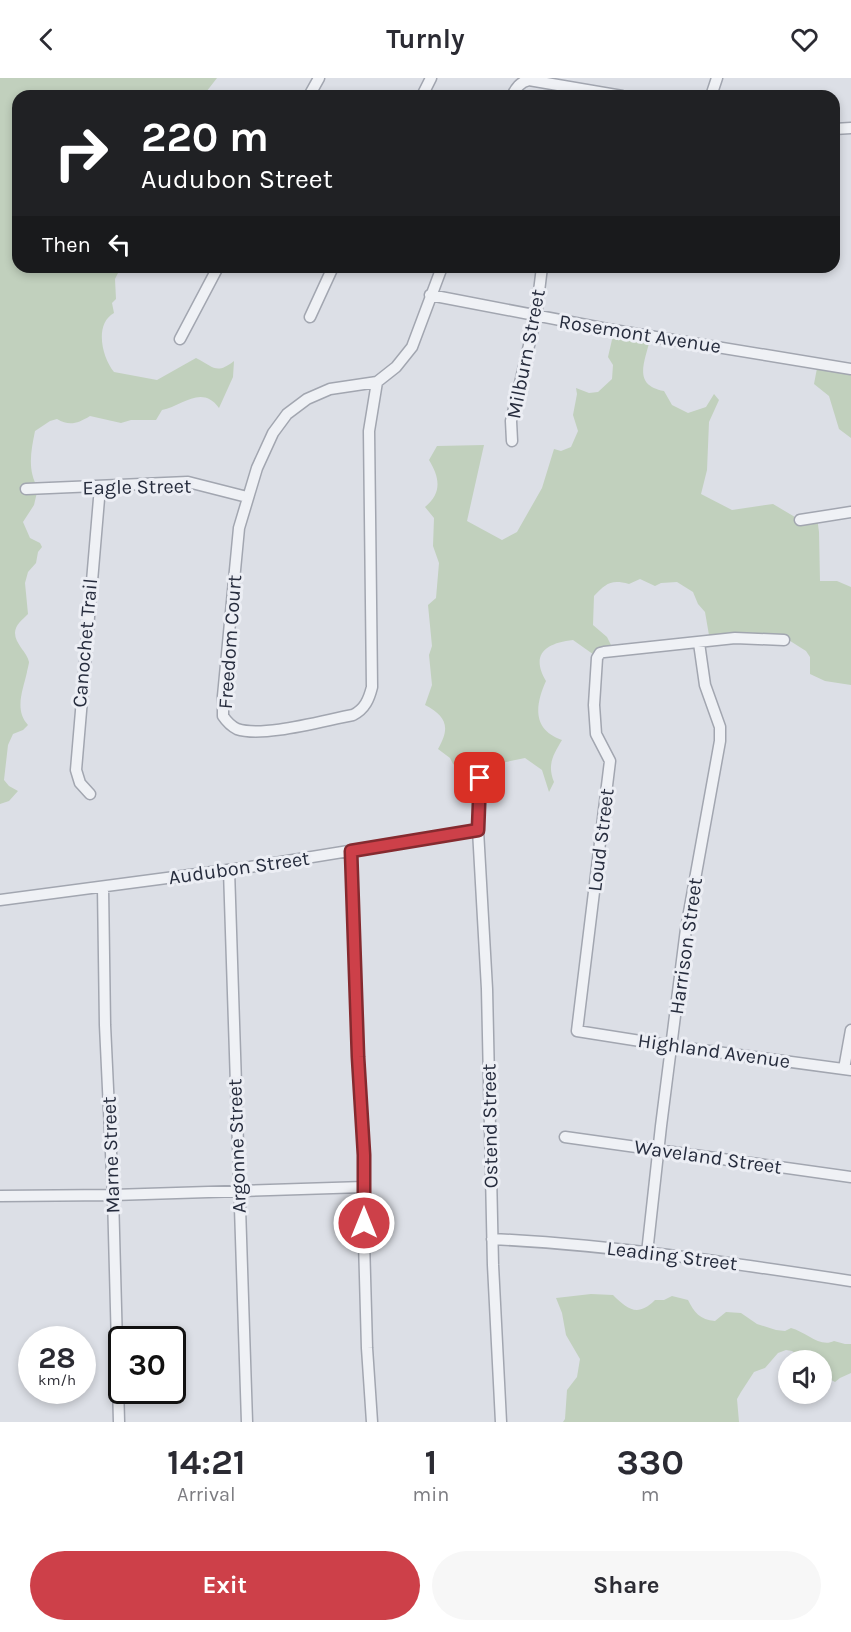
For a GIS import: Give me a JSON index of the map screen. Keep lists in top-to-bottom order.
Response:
{
  "streets": {
    "street": [
      "Rosemont Avenue",
      "Milburn Street",
      "Eagle Street",
      "Freedom Court",
      "Canochet Trail",
      "Loud Street",
      "Audubon Street",
      "Harrison Street",
      "Highland Avenue",
      "Ostend Street",
      "Argonne Street",
      "Marne Street",
      "Waveland Street",
      "Leading Street"
    ]
  },
  "crossings": [
    ["Rosemont Avenue", "Milburn Street"],
    ["Eagle Street", "Freedom Court"],
    ["Eagle Street", "Canochet Trail"],
    ["Loud Street", "Harrison Street"],
    ["Loud Street", "Highland Avenue"],
    ["Audubon Street", "Ostend Street"],
    ["Audubon Street", "Argonne Street"],
    ["Audubon Street", "Marne Street"],
    ["Harrison Street", "Highland Avenue"],
    ["Harrison Street", "Waveland Street"],
    ["Harrison Street", "Leading Street"],
    ["Ostend Street", "Leading Street"]
  ],
  "page": {
    "header": "Turnly",
    "turn": ["220 m", "Audubon Street"],
    "then": "Then",
    "speed": "28 km/h",
    "limit": "30",
    "eta": [
      "14:21",
      "Arrival",
      "1",
      "min",
      "330",
      "m"
    ],
    "buttons": ["Exit", "Share"]
  }
}
